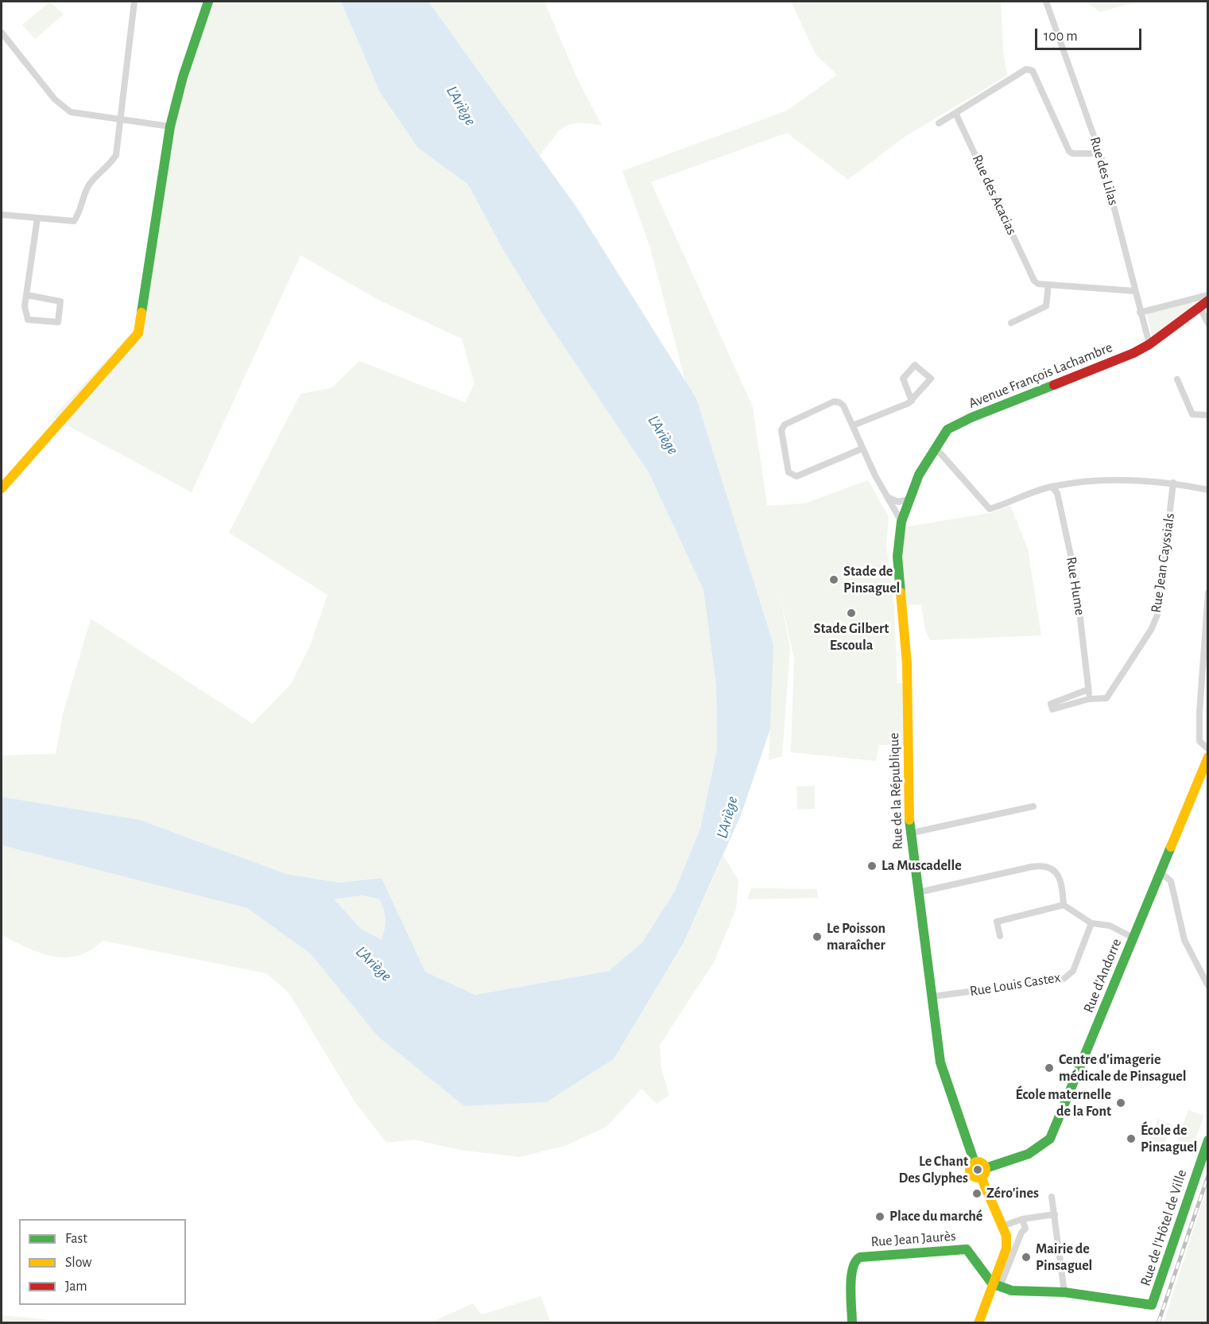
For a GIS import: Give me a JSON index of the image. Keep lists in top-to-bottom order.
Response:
{
  "streets": {
    "street": [
      "Rue des Lilas",
      "Rue des Acacias",
      "Avenue François Lachambre",
      "Rue Jean Cayssials",
      "Rue Hume",
      "Rue de la République",
      "Rue d'Andorre",
      "Rue Louis Castex",
      "Rue de l'Hôtel de Ville",
      "Rue Jean Jaurès"
    ]
  },
  "crossings": [
    ["Rue des Lilas", "Rue des Acacias"],
    ["Rue des Lilas", "Avenue François Lachambre"],
    ["Avenue François Lachambre", "Rue de la République"],
    ["Rue Jean Cayssials", "Rue Hume"],
    ["Rue de la République", "Rue d'Andorre"],
    ["Rue de la République", "Rue Louis Castex"],
    ["Rue de l'Hôtel de Ville", "Rue Jean Jaurès"]
  ],
  "water": ["L'Ariège"],
  "places": [
    "Stade de Pinsaguel",
    "Stade Gilbert Escoula",
    "La Muscadelle",
    "Le Poisson maraîcher",
    "Centre d'imagerie médicale de Pinsaguel",
    "École maternelle de la Font",
    "École de Pinsaguel",
    "Le Chant Des Glyphes",
    "Zéro'ines",
    "Place du marché",
    "Mairie de Pinsaguel"
  ],
  "legend": ["Fast", "Slow", "Jam"],
  "scale_bar": "100 m"
}
